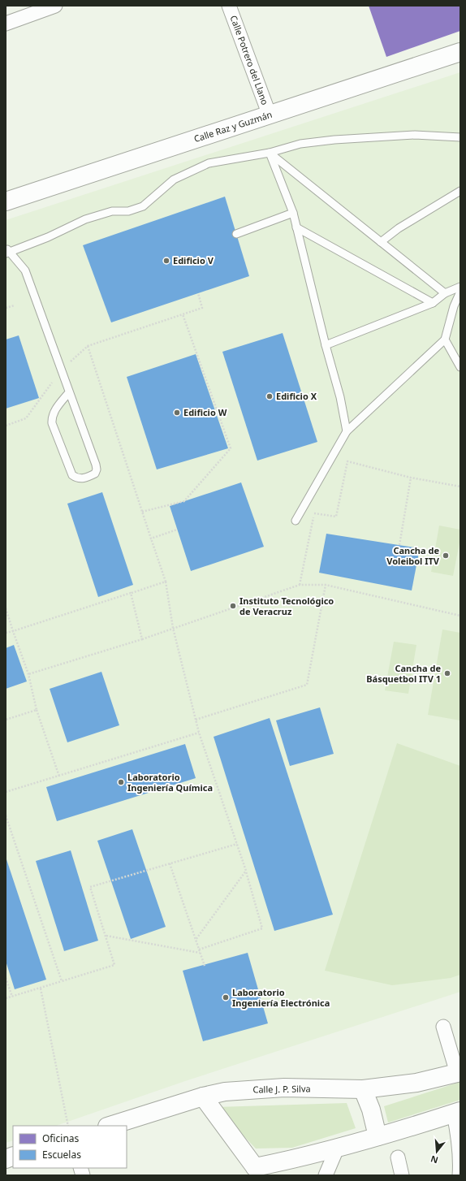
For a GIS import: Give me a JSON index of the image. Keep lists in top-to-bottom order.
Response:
{
  "streets": {
    "street": ["Calle Potrero del Llano", "Calle Raz y Guzmán", "Calle J. P. Silva"]
  },
  "crossings": [
    ["Calle Potrero del Llano", "Calle Raz y Guzmán"]
  ],
  "places": [
    "Edificio V",
    "Edificio X",
    "Edificio W",
    "Cancha de Voleibol ITV",
    "Instituto Tecnológico de Veracruz",
    "Cancha de Básquetbol ITV 1",
    "Laboratorio Ingeniería Química",
    "Laboratorio Ingeniería Electrónica"
  ],
  "legend": ["Oficinas", "Escuelas"],
  "north": "bottom"
}
